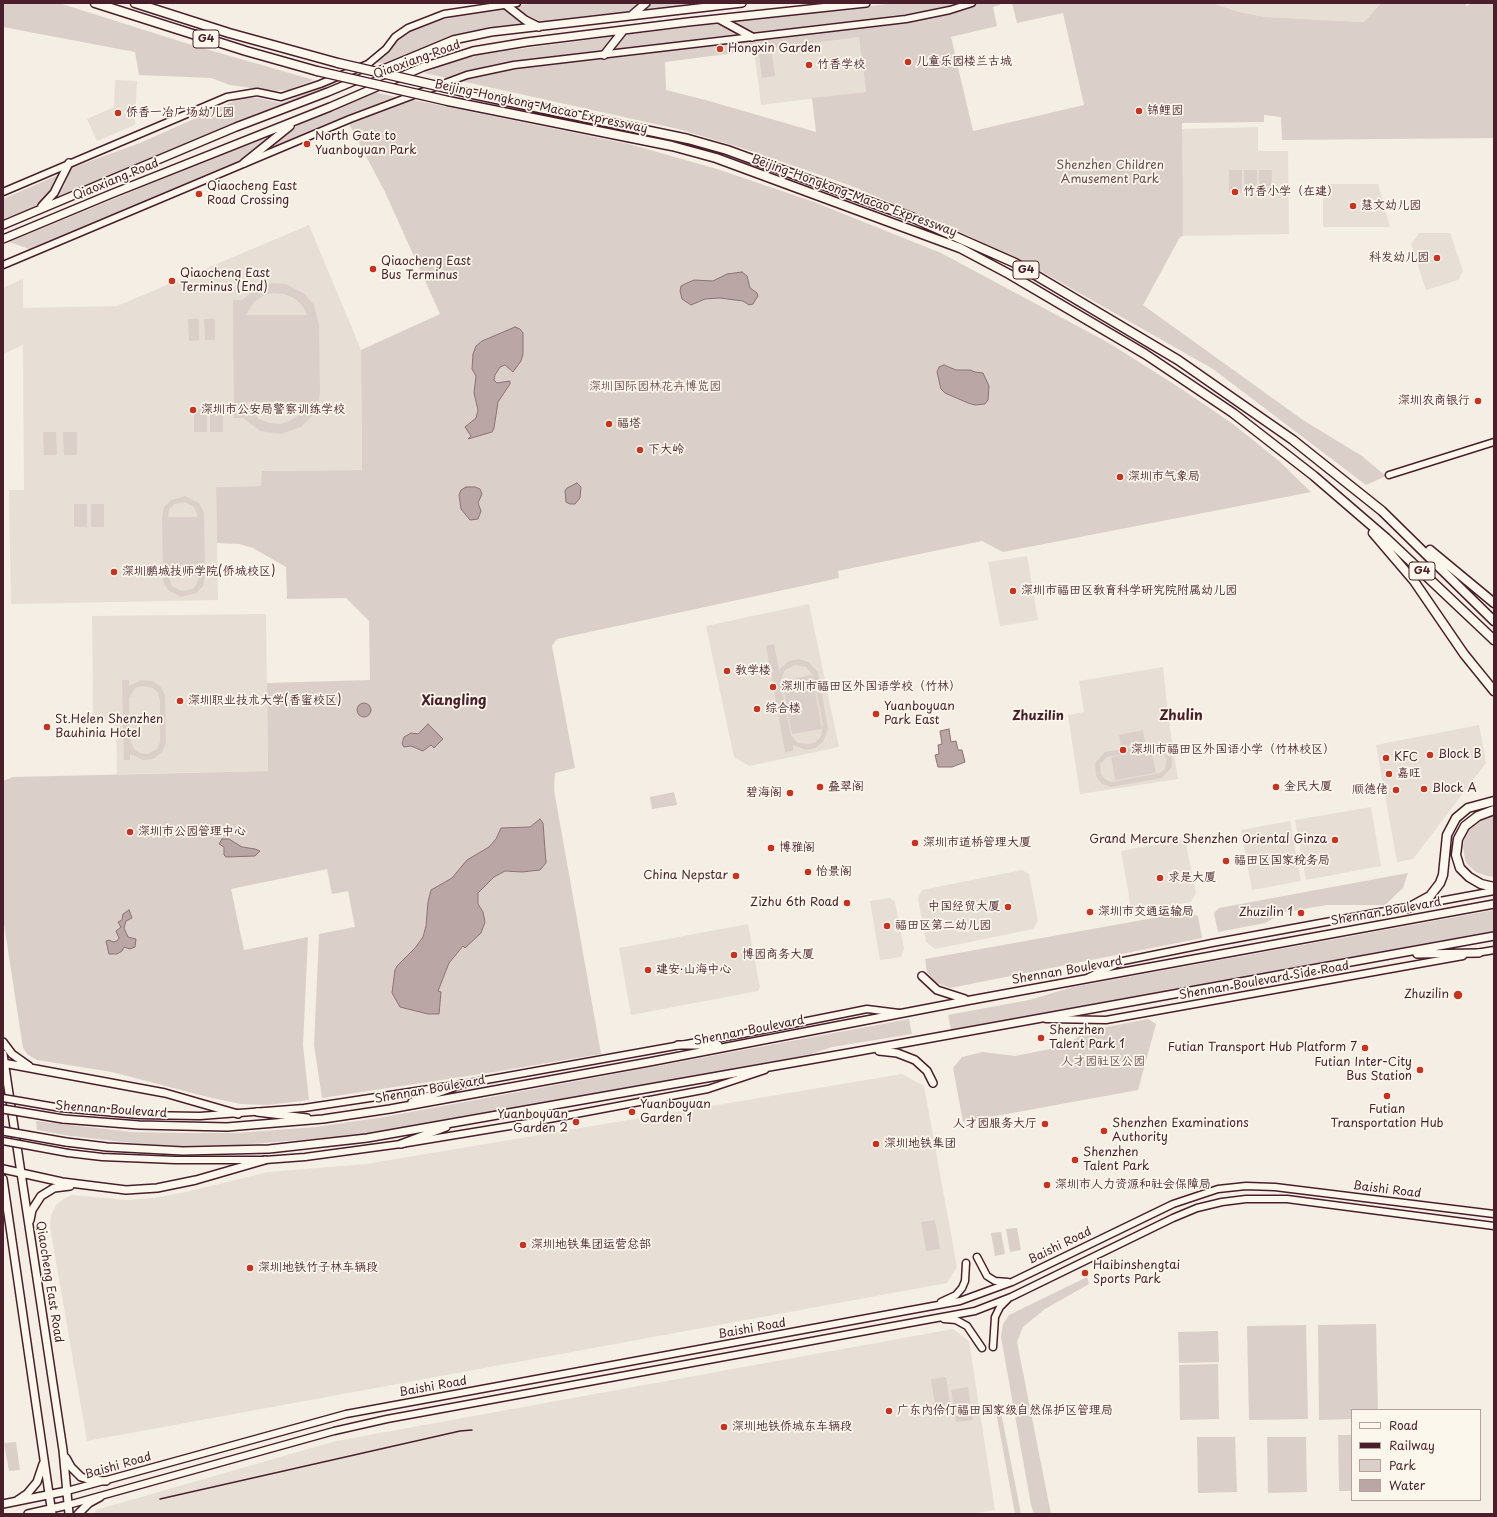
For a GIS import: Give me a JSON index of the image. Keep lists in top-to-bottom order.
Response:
{
  "streets": {
    "highway": ["G4", "Beijing-Hongkong-Macao Expressway"],
    "main road": [
      "Qiaoxiang Road",
      "Shennan Boulevard",
      "Shennan Boulevard Side Road",
      "Baishi Road",
      "Qiaocheng East Road"
    ]
  },
  "crossings": [
    ["Baishi Road", "Qiaocheng East Road"]
  ],
  "districts": ["Xiangling", "Zhuzilin", "Zhulin"],
  "parks": ["Shenzhen Children Amusement Park", "深圳国际园林花卉博览园", "人才园社区公园"],
  "places": [
    "Hongxin Garden",
    "儿童乐园楼兰古城",
    "竹香学校",
    "锦鲤园",
    "侨香一冶广场幼儿园",
    "North Gate to Yuanboyuan Park",
    "竹香小学（在建）",
    "Qiaocheng East Road Crossing",
    "慧文幼儿园",
    "科发幼儿园",
    "Qiaocheng East Bus Terminus",
    "Qiaocheng East Terminus (End)",
    "深圳农商银行",
    "深圳市公安局警察训练学校",
    "福塔",
    "下大岭",
    "深圳市气象局",
    "深圳鹏城技师学院(侨城校区)",
    "深圳市福田区教育科学研究院附属幼儿园",
    "教学楼",
    "深圳市福田区外国语学校（竹林）",
    "深圳职业技术大学(香蜜校区)",
    "综合楼",
    "Yuanboyuan Park East",
    "St.Helen Shenzhen Bauhinia Hotel",
    "深圳市福田区外国语小学（竹林校区）",
    "Block B",
    "KFC",
    "嘉旺",
    "叠翠阁",
    "金民大厦",
    "Block A",
    "顺德佬",
    "碧海阁",
    "深圳市公园管理中心",
    "Grand Mercure Shenzhen Oriental Ginza",
    "深圳市道桥管理大厦",
    "博雅阁",
    "福田区国家税务局",
    "怡景阁",
    "China Nepstar",
    "求是大厦",
    "Zizhu 6th Road",
    "中国经贸大厦",
    "深圳市交通运输局",
    "Zhuzilin 1",
    "福田区第二幼儿园",
    "博园商务大厦",
    "建安·山海中心",
    "Zhuzilin",
    "Shenzhen Talent Park 1",
    "Futian Transport Hub Platform 7",
    "Futian Inter-City Bus Station",
    "Futian Transportation Hub",
    "Yuanboyuan Garden 1",
    "Yuanboyuan Garden 2",
    "人才园服务大厅",
    "Shenzhen Examinations Authority",
    "深圳地铁集团",
    "Shenzhen Talent Park",
    "深圳市人力资源和社会保障局",
    "深圳地铁集团运营总部",
    "深圳地铁竹子林车辆段",
    "Haibinshengtai Sports Park",
    "广东内伶仃福田国家级自然保护区管理局",
    "深圳地铁侨城东车辆段"
  ],
  "legend": [
    "Road",
    "Railway",
    "Park",
    "Water"
  ]
}
